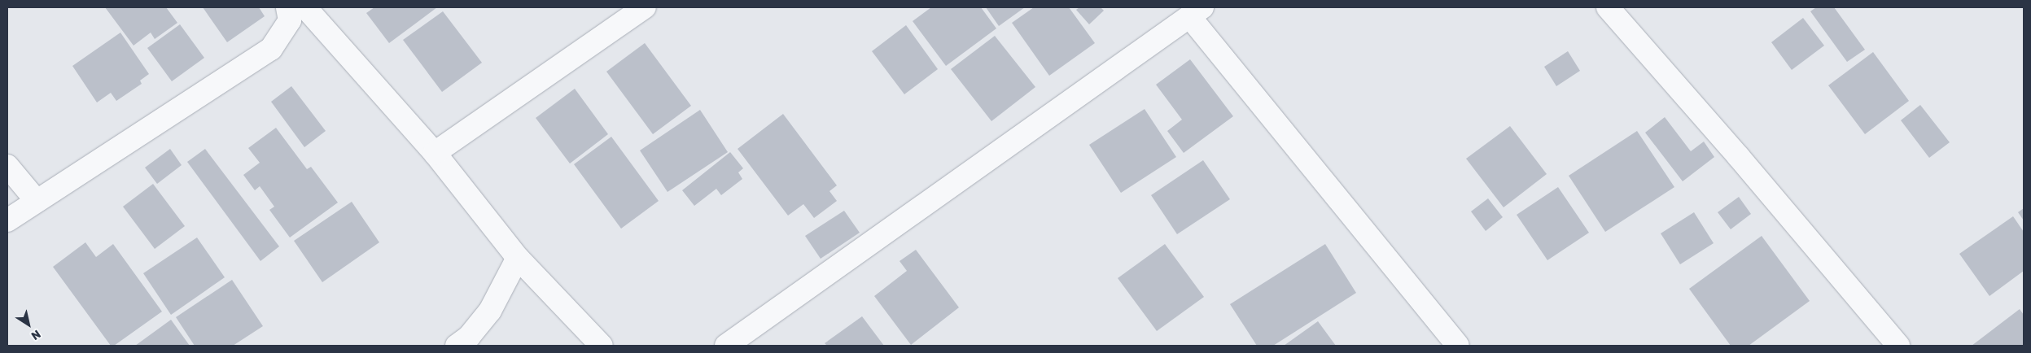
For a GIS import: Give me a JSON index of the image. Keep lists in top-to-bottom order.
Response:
{
  "north": "bottom right"
}
